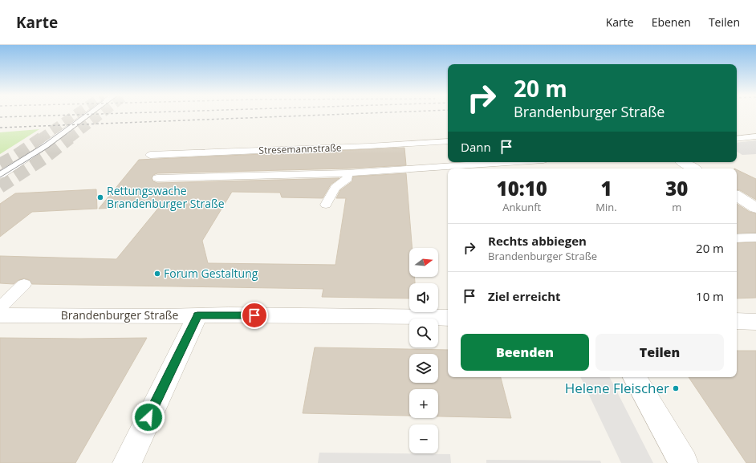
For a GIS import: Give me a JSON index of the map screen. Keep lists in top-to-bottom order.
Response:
{
  "streets": {
    "street": ["Brandenburger Straße"],
    "lane": ["Stresemannstraße"]
  },
  "places": ["Rettungswache Brandenburger Straße", "Forum Gestaltung", "Helene Fleischer"],
  "north": "right",
  "page": {
    "header": "Karte",
    "nav": ["Karte", "Ebenen", "Teilen"],
    "turn": ["20 m", "Brandenburger Straße"],
    "then": "Dann",
    "eta": [
      "10:10",
      "Ankunft",
      "1",
      "Min.",
      "30",
      "m"
    ],
    "list": [
      {
        "name": "Rechts abbiegen",
        "note": "Brandenburger Straße",
        "value": "20 m"
      },
      {
        "name": "Ziel erreicht",
        "value": "10 m"
      }
    ],
    "map_buttons": ["+", "−"],
    "buttons": ["Beenden", "Teilen"]
  }
}
